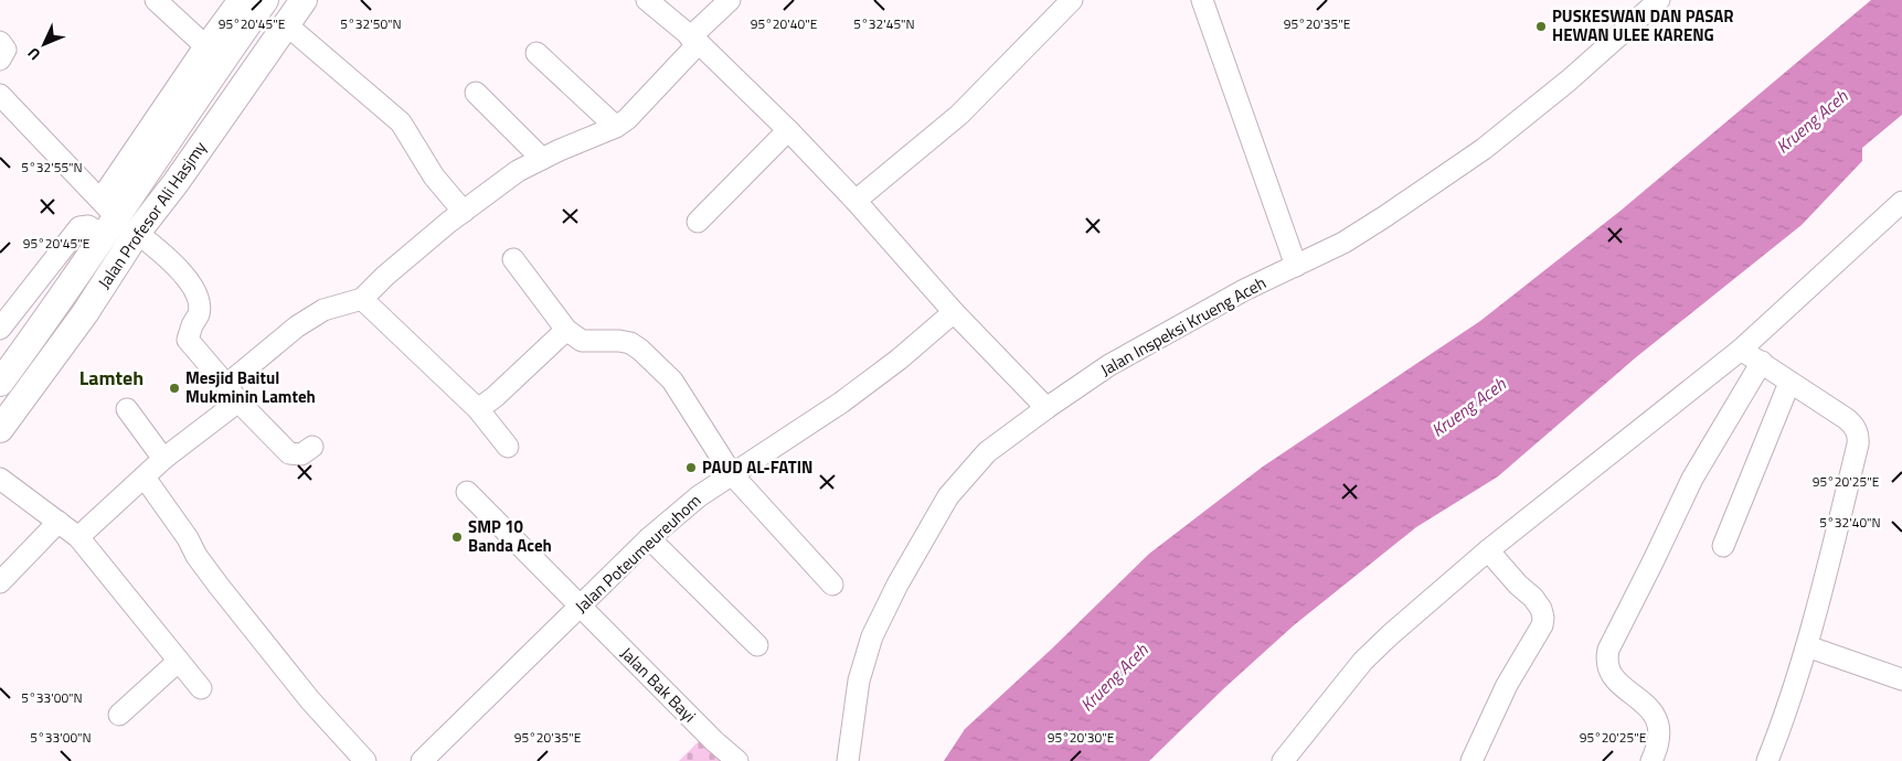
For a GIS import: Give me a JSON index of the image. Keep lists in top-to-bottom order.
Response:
{
  "streets": {
    "main road": ["Jalan Profesor Ali Hasjmy"],
    "street": ["Jalan Inspeksi Krueng Aceh", "Jalan Poteumeureuhom", "Jalan Bak Bayi"]
  },
  "crossings": [
    ["Jalan Poteumeureuhom", "Jalan Bak Bayi"]
  ],
  "districts": ["Lamteh"],
  "water": ["Krueng Aceh"],
  "places": [
    "PUSKESWAN DAN PASAR HEWAN ULEE KARENG",
    "Mesjid Baitul Mukminin Lamteh",
    "PAUD AL-FATIN",
    "SMP 10 Banda Aceh"
  ],
  "north": "bottom left",
  "coordinates": [
    "95°20'45\"E",
    "95°20'40\"E",
    "95°20'35\"E",
    "5°32'50\"N",
    "5°32'45\"N",
    "5°32'55\"N",
    "95°20'25\"E",
    "5°32'40\"N",
    "5°33'00\"N",
    "95°20'30\"E"
  ]
}
